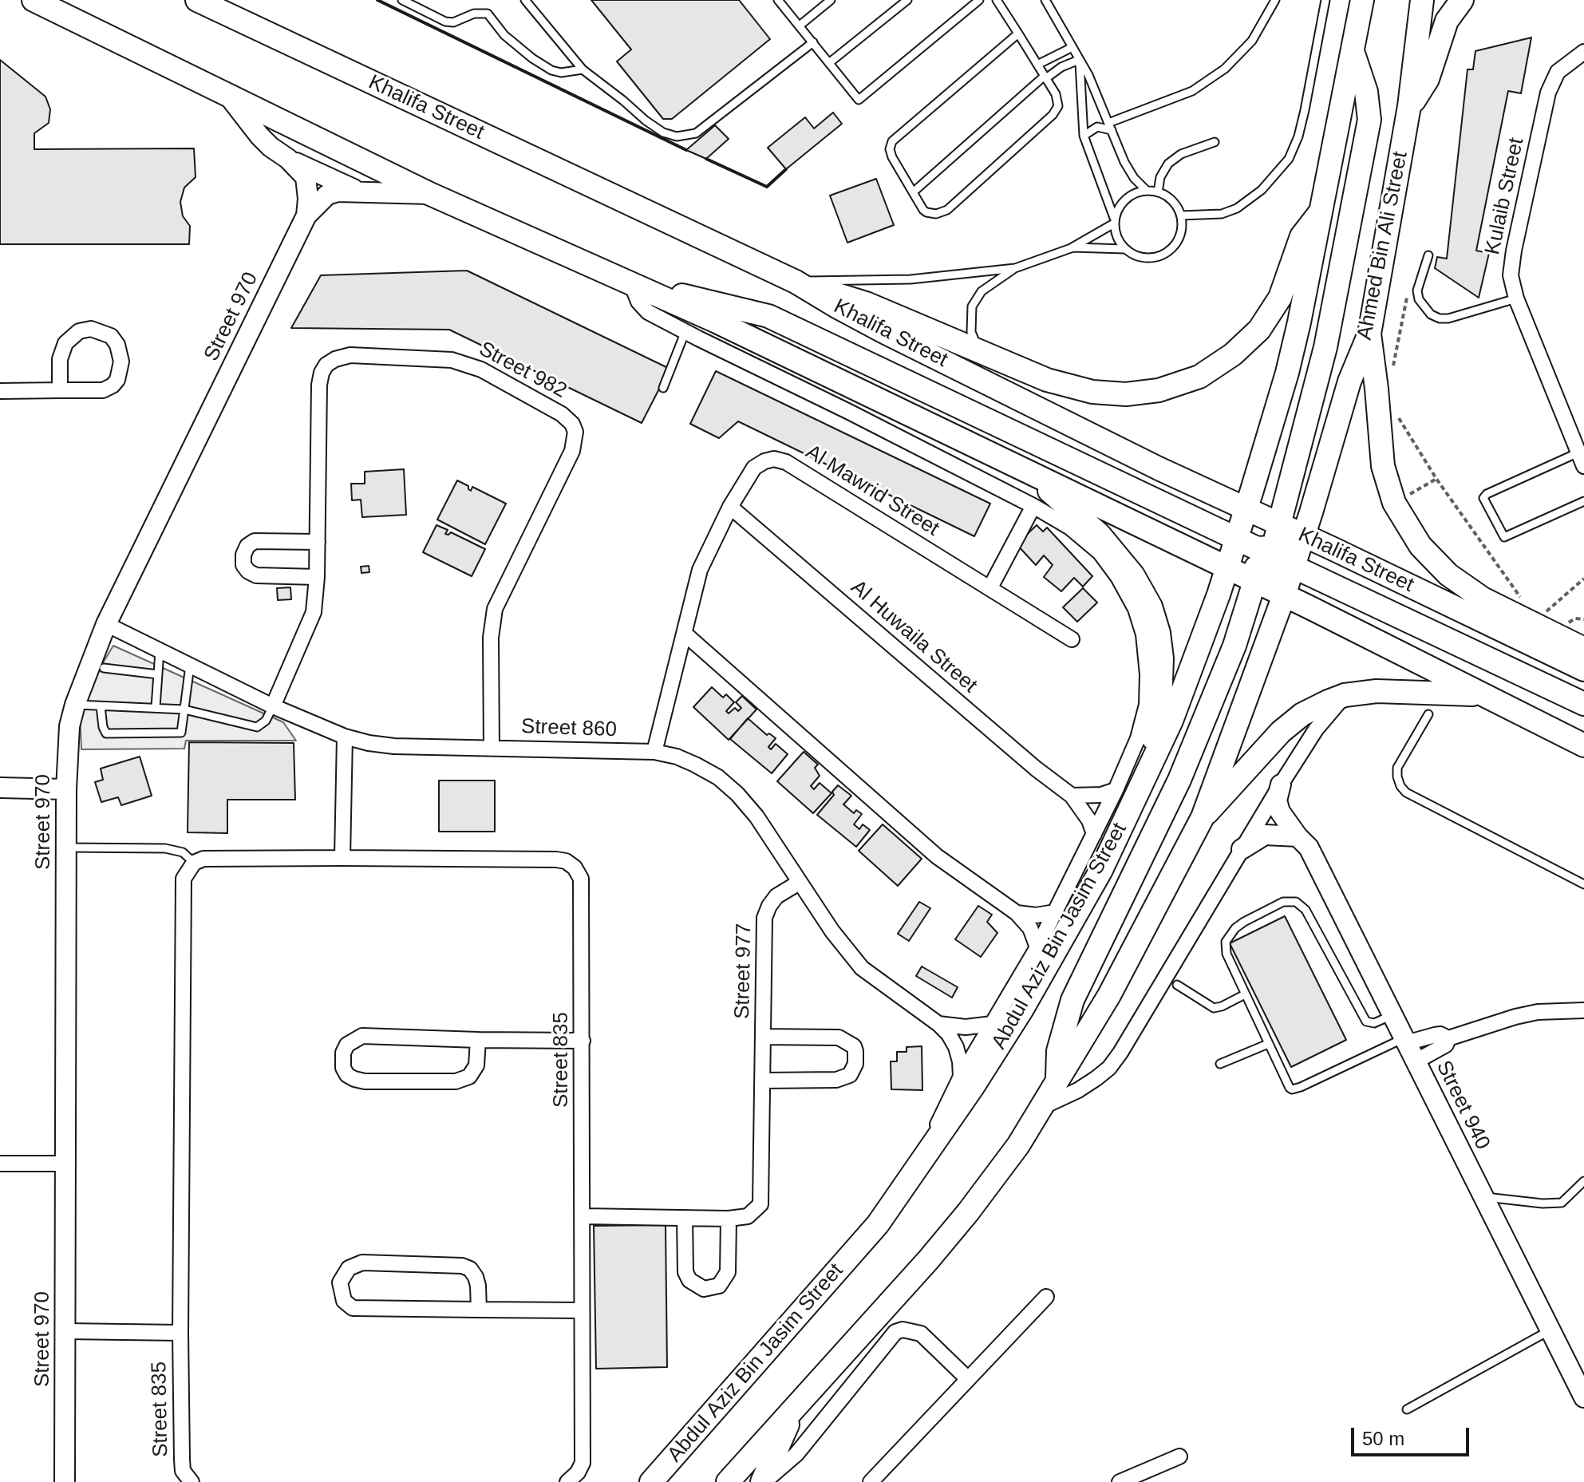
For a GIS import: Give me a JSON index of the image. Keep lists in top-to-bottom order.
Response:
{
  "streets": {
    "main road": ["Khalifa Street", "Ahmed Bin Ali Street", "Abdul Aziz Bin Jasim Street"],
    "street": [
      "Kulaib Street",
      "Street 970",
      "Street 982",
      "Al Mawrid Street",
      "Al Huwaila Street",
      "Street 860",
      "Street 977",
      "Street 835",
      "Street 940"
    ]
  },
  "crossings": [
    ["Khalifa Street", "Ahmed Bin Ali Street"],
    ["Street 970", "Street 860"],
    ["Street 970", "Street 835"],
    ["Street 982", "Street 860"],
    ["Al Mawrid Street", "Al Huwaila Street"],
    ["Al Mawrid Street", "Street 860"],
    ["Al Huwaila Street", "Abdul Aziz Bin Jasim Street"],
    ["Street 860", "Abdul Aziz Bin Jasim Street"],
    ["Street 860", "Street 977"],
    ["Street 977", "Street 835"]
  ],
  "scale_bar": "50 m"
}
